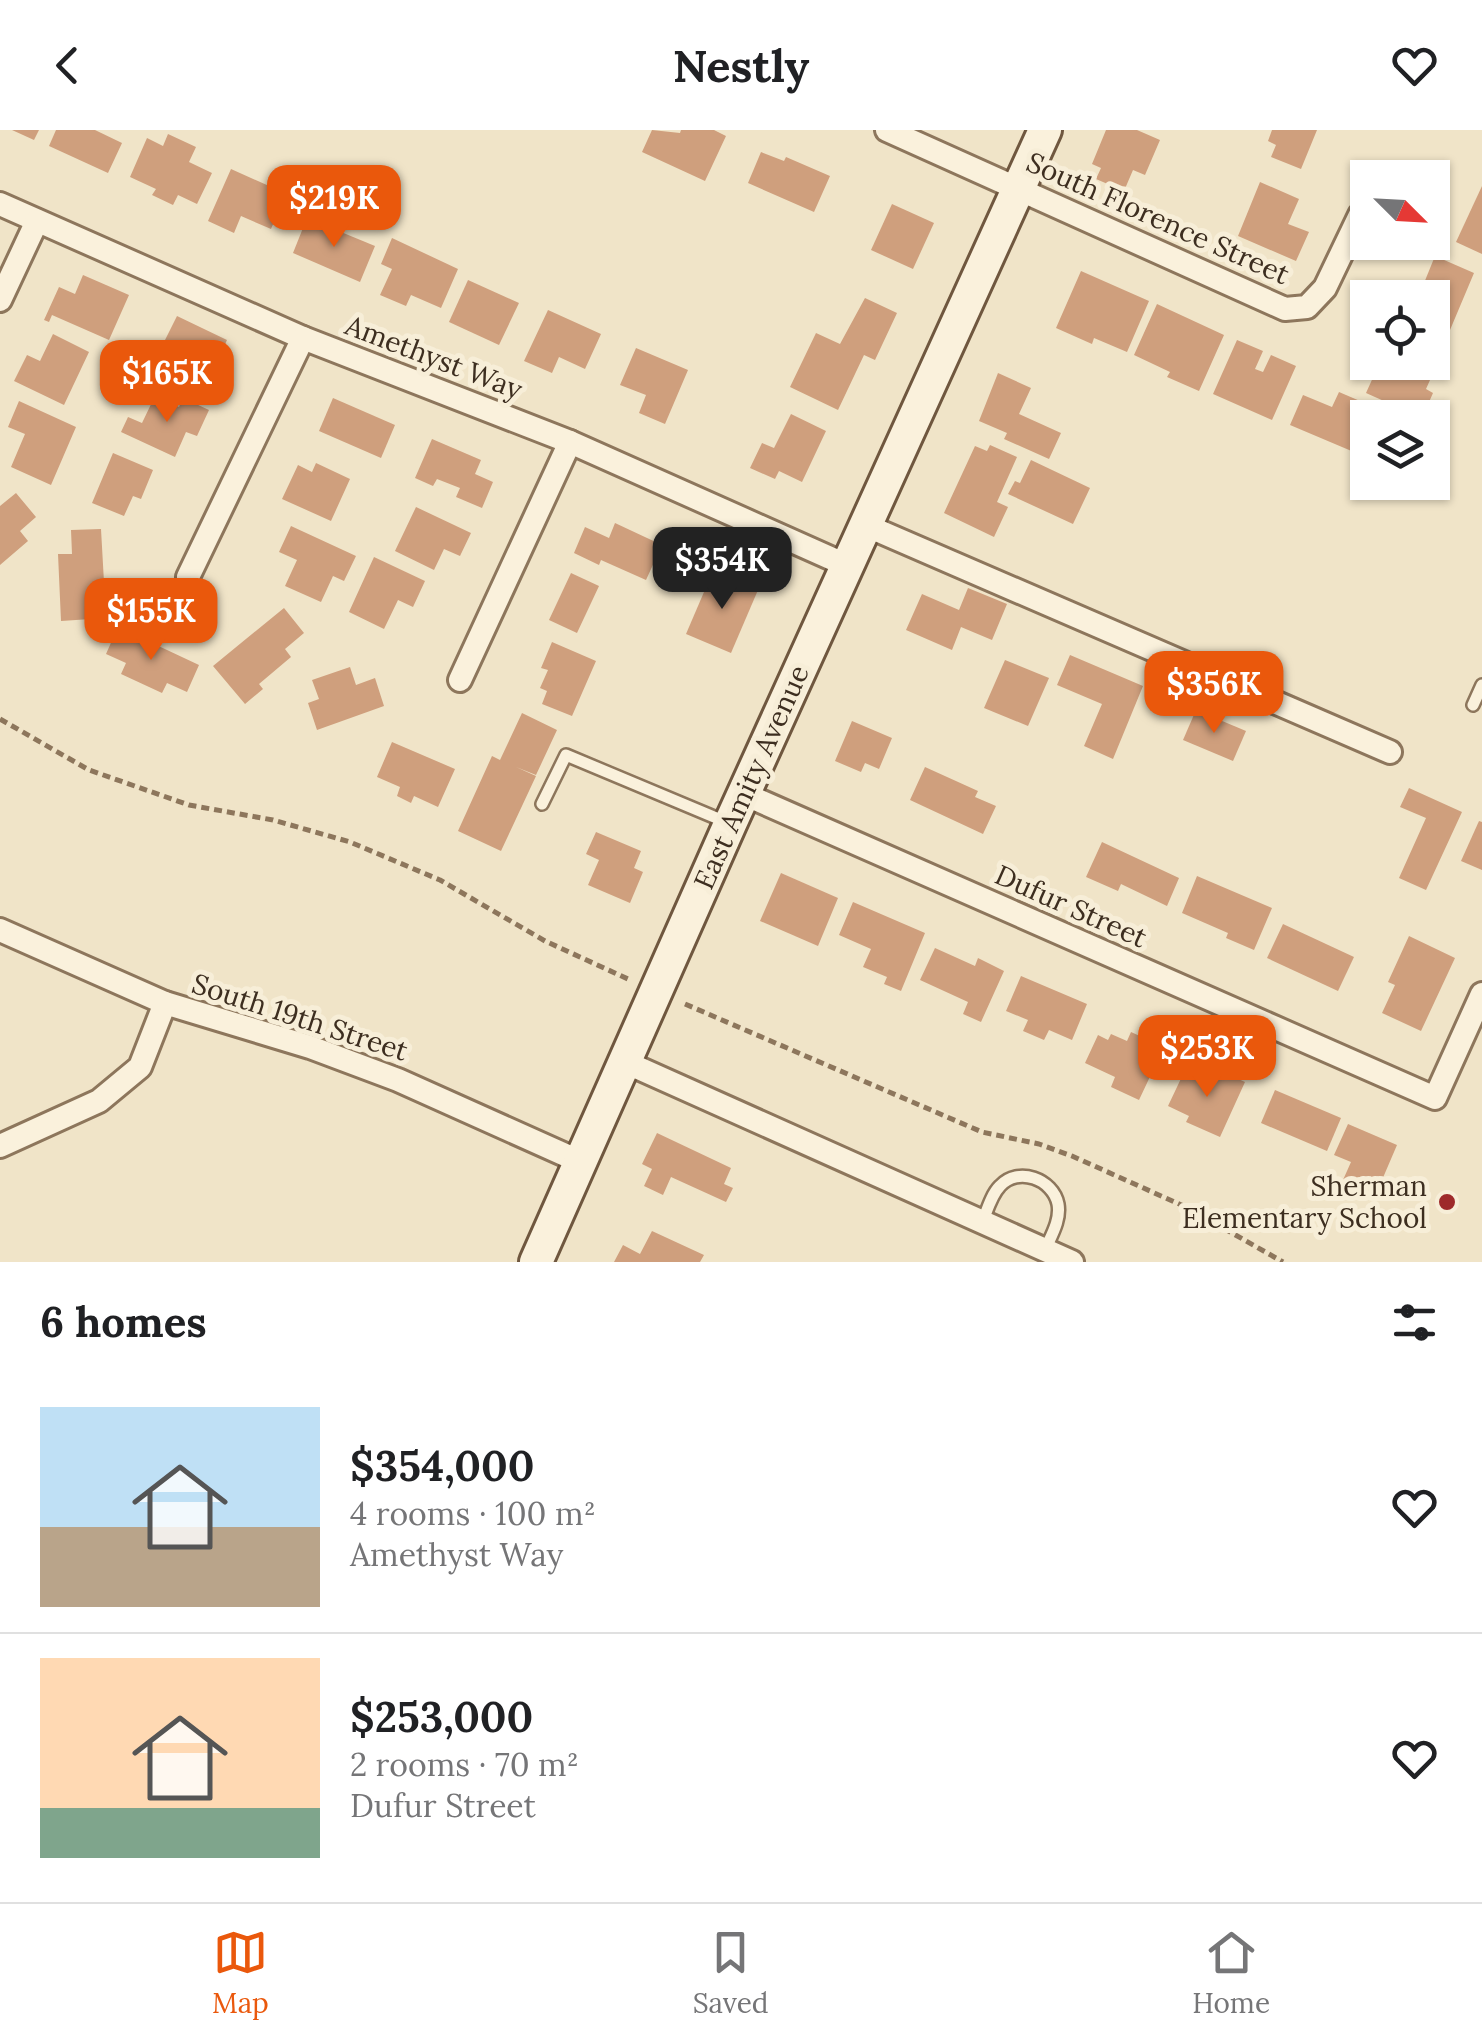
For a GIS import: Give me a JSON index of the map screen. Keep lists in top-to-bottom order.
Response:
{
  "streets": {
    "main road": ["East Amity Avenue"],
    "street": [
      "South Florence Street",
      "Amethyst Way",
      "Dufur Street",
      "South 19th Street"
    ]
  },
  "crossings": [
    ["South Florence Street", "East Amity Avenue"],
    ["Amethyst Way", "East Amity Avenue"],
    ["East Amity Avenue", "Dufur Street"],
    ["East Amity Avenue", "South 19th Street"]
  ],
  "places": ["Sherman Elementary School"],
  "north": "bottom right",
  "page": {
    "header": "Nestly",
    "price": [
      "$219K",
      "$165K",
      "$354K",
      "$155K",
      "$356K",
      "$253K"
    ],
    "heading": "6 homes",
    "list": [
      {
        "name": "$354,000",
        "note": "4 rooms · 100 m² · Amethyst Way"
      },
      {
        "name": "$253,000",
        "note": "2 rooms · 70 m² · Dufur Street"
      }
    ],
    "tabs": ["Map", "Saved", "Home"]
  }
}
